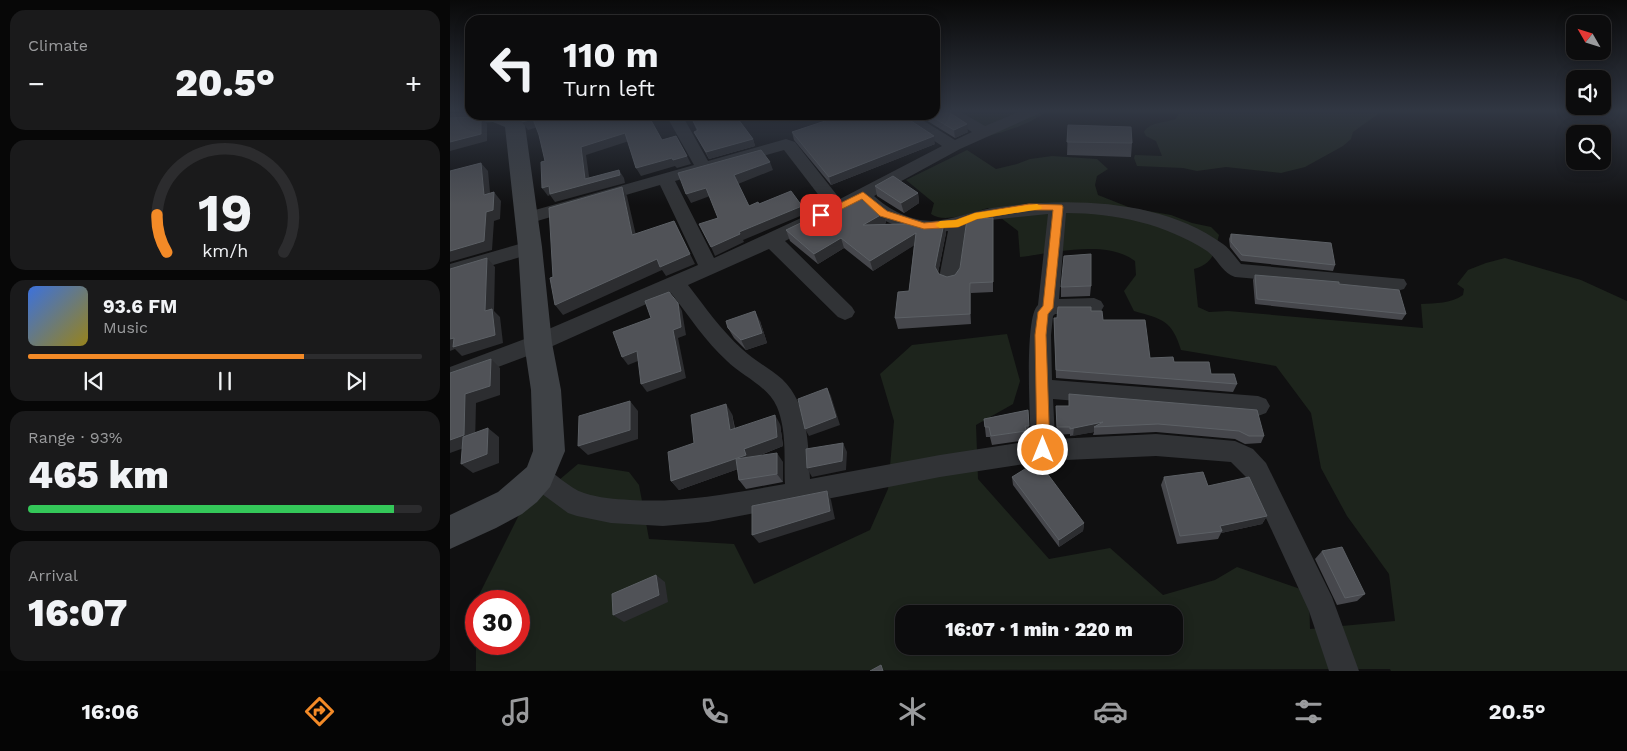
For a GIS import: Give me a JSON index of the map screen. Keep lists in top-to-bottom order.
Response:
{
  "north": "top left",
  "page": {
    "tile": [
      "Climate",
      ["Range · 93%", "465 km"],
      ["Arrival", "16:07"]
    ],
    "turn": ["110 m", "Turn left"],
    "heat": ["−", "20.5°", "+"],
    "song": ["93.6 FM", "Music"],
    "limit": "30",
    "trip": "16:07 · 1 min · 220 m",
    "tabs": ["16:06", "20.5°"],
    "gauge": ["19", "km/h"]
  }
}
